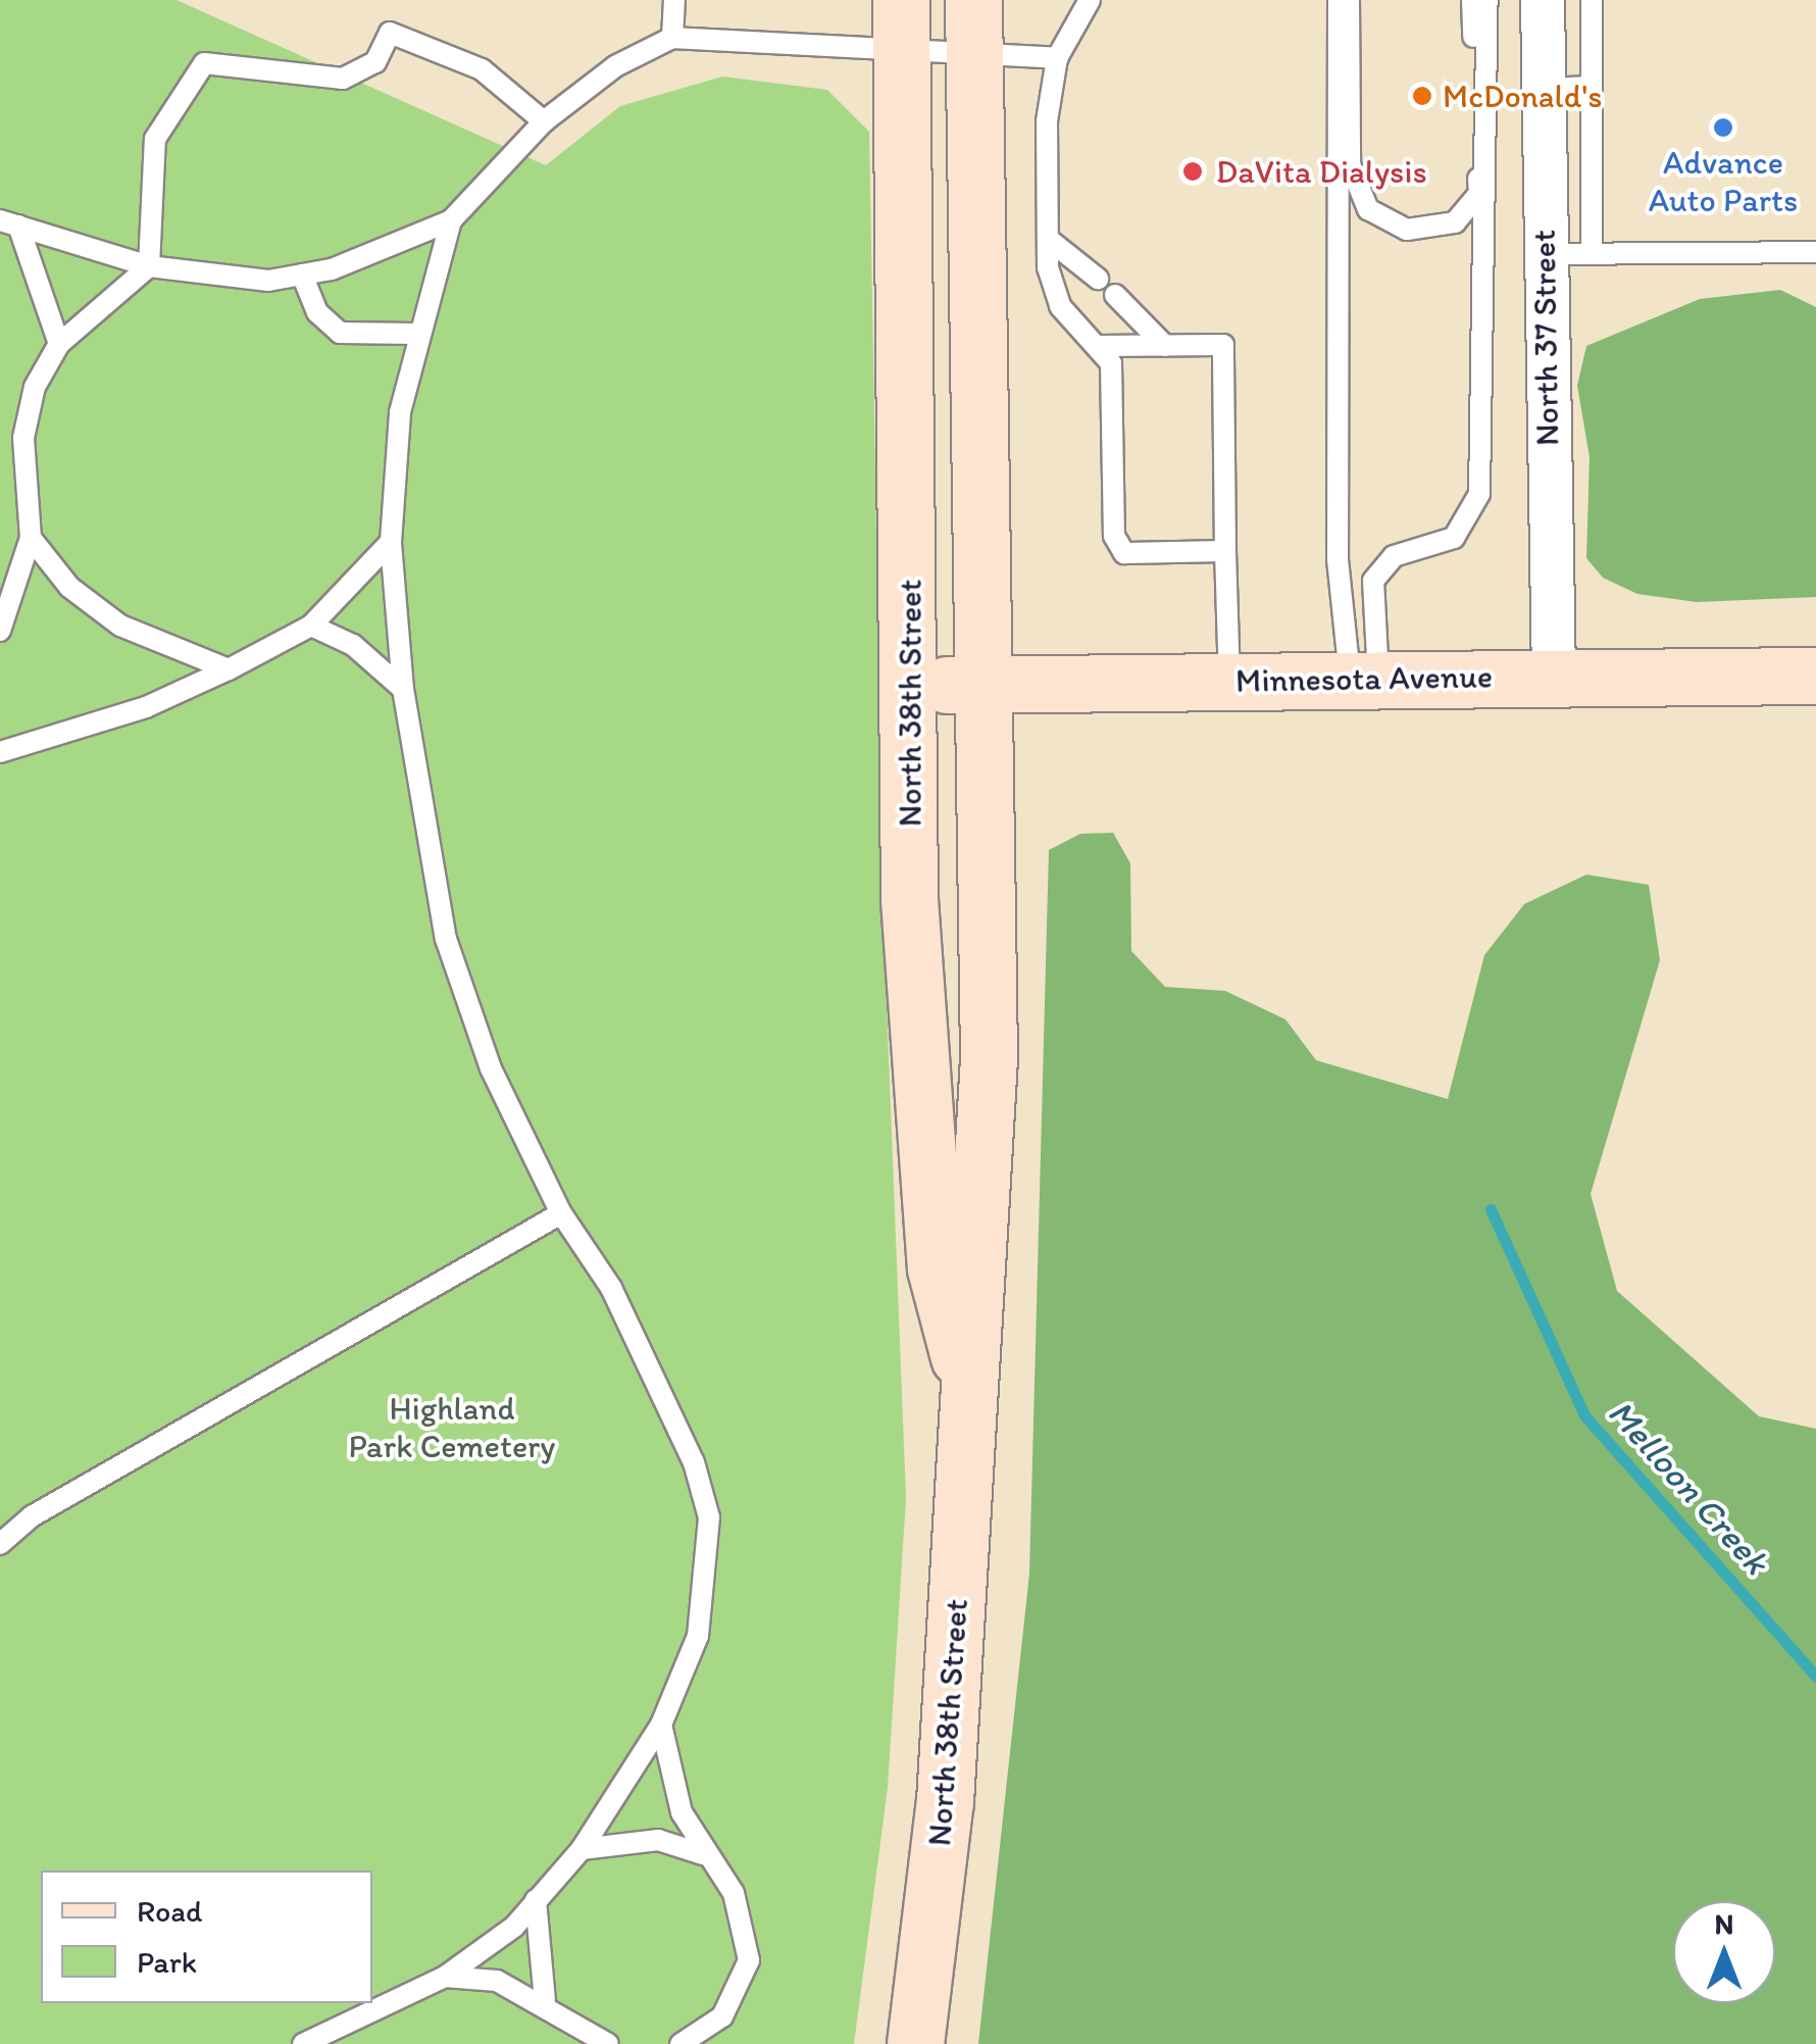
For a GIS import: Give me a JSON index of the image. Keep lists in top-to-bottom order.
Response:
{
  "streets": {
    "main road": ["Minnesota Avenue", "North 38th Street"],
    "street": ["North 37 Street"]
  },
  "crossings": [
    ["North 37 Street", "Minnesota Avenue"],
    ["Minnesota Avenue", "North 38th Street"]
  ],
  "water": ["Melloon Creek"],
  "parks": ["Highland Park Cemetery"],
  "places": ["McDonald's", "Advance Auto Parts", "DaVita Dialysis"],
  "legend": ["Road", "Park"],
  "north": "top"
}
